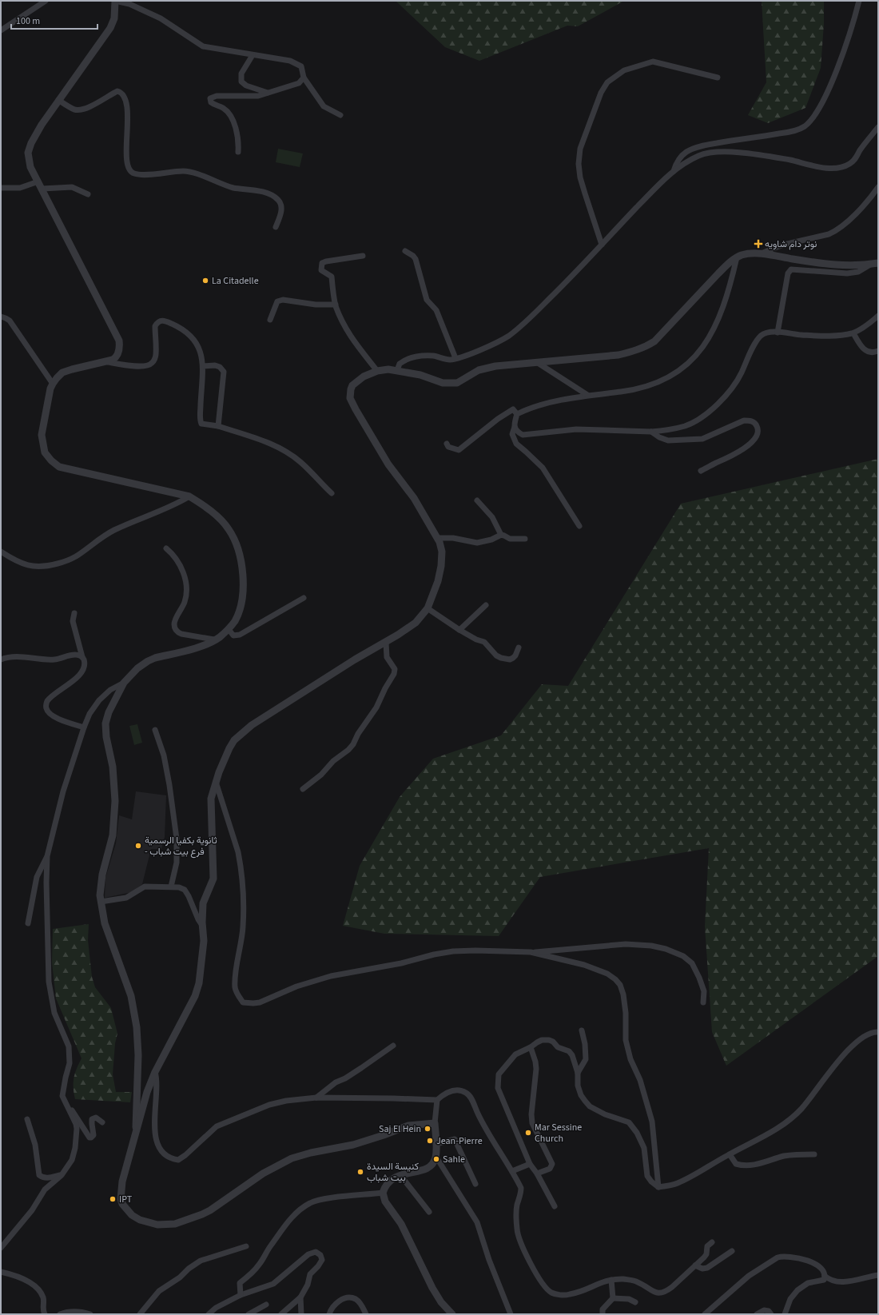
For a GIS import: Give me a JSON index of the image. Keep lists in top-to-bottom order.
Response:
{
  "places": {
    "health": ["نوتر دام شاويه"],
    "other": [
      "La Citadelle",
      "ثانوية بكفيا الرسمية - فرع بيت شباب",
      "Saj El Hein",
      "Mar Sessine Church",
      "Jean-Pierre",
      "Sahle",
      "كنيسة السيدة بيت شباب",
      "IPT"
    ]
  },
  "scale_bar": "100 m"
}
